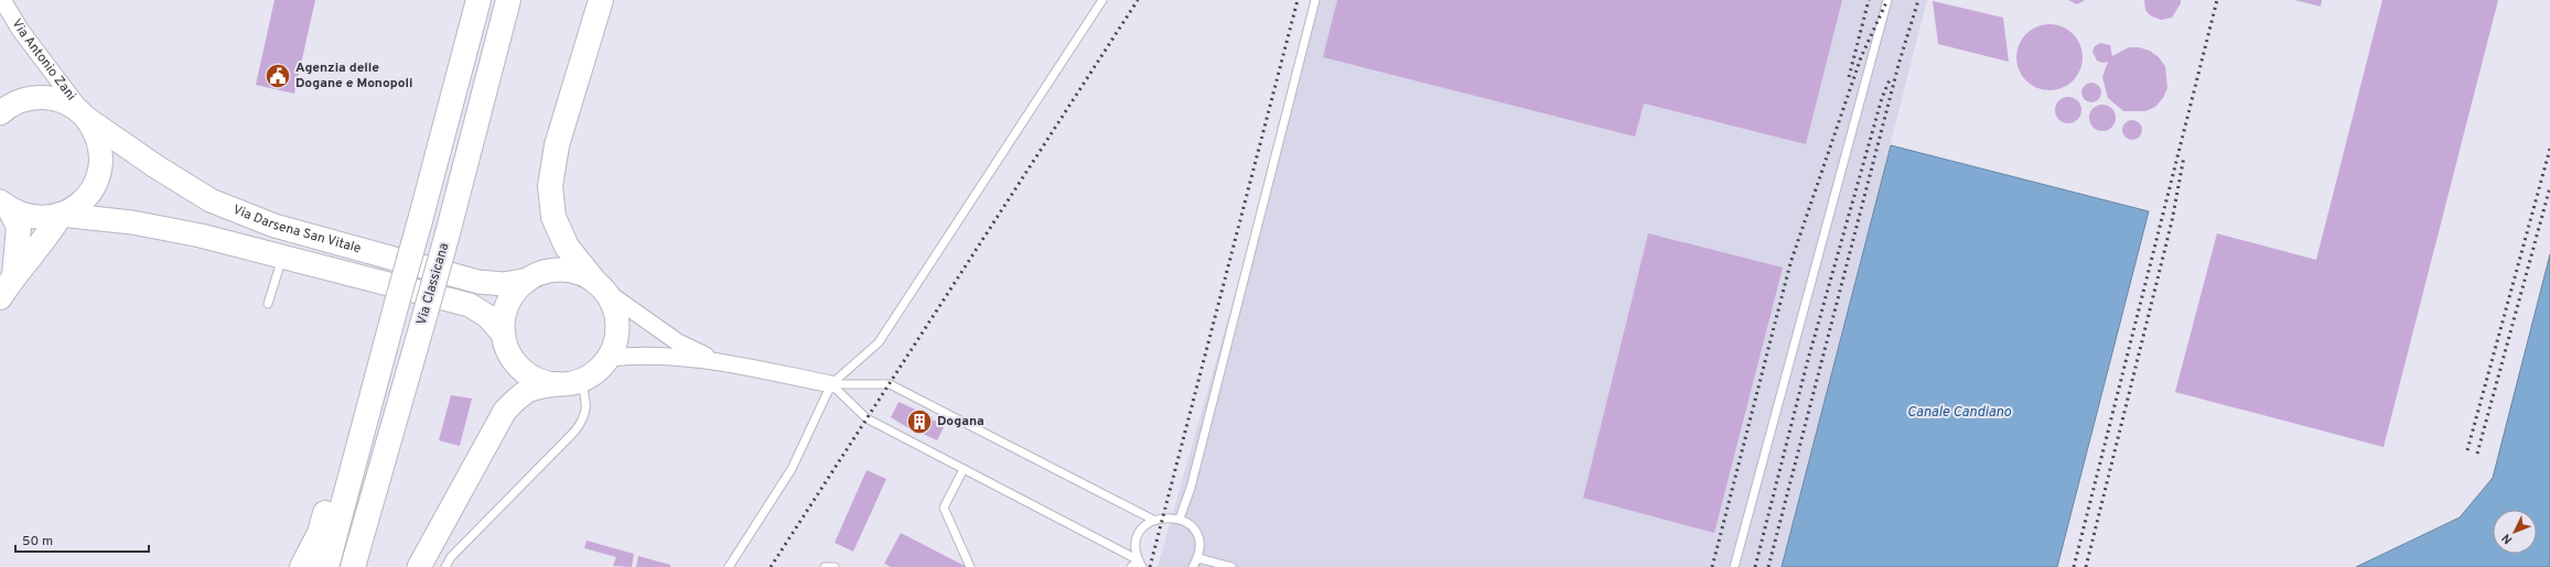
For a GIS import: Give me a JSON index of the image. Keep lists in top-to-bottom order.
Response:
{
  "streets": {
    "highway": ["Via Classicana"],
    "street": ["Via Antonio Zani", "Via Darsena San Vitale"]
  },
  "crossings": [
    ["Via Antonio Zani", "Via Darsena San Vitale"]
  ],
  "water": ["Canale Candiano"],
  "places": {
    "public building": ["Agenzia delle Dogane e Monopoli"],
    "building": ["Dogana"]
  },
  "scale_bar": "50 m",
  "north": "bottom left"
}
